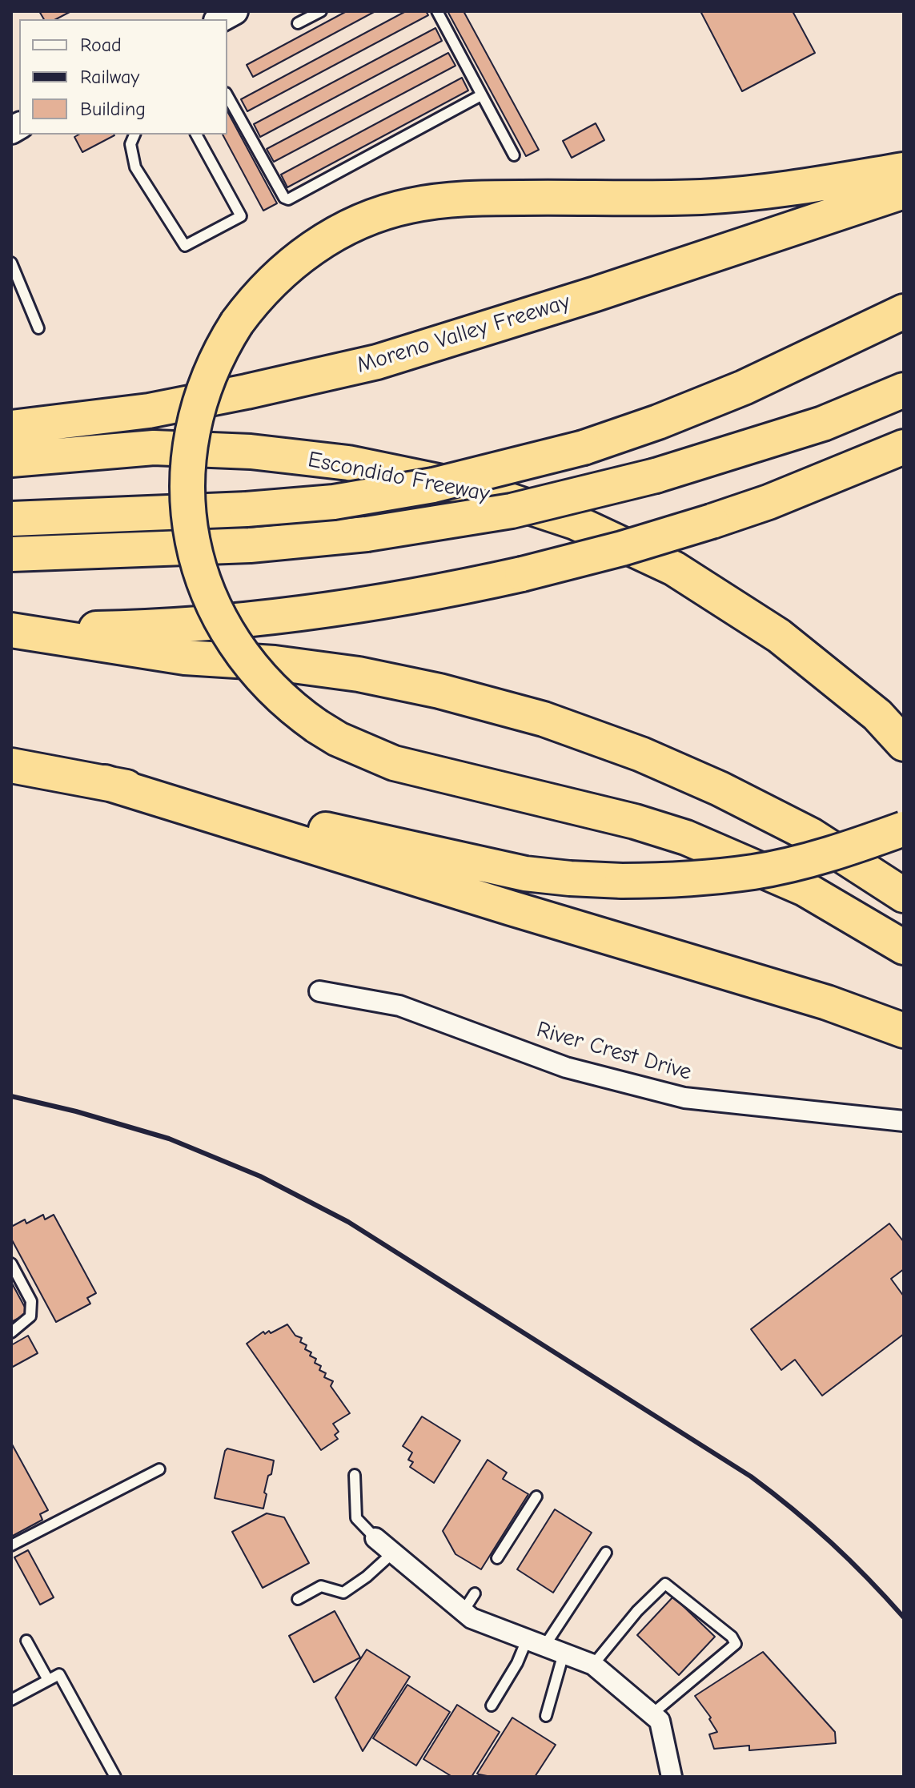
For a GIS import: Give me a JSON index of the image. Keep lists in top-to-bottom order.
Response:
{
  "streets": {
    "highway": ["Moreno Valley Freeway", "Escondido Freeway"],
    "street": ["River Crest Drive"]
  },
  "legend": ["Road", "Railway", "Building"]
}
